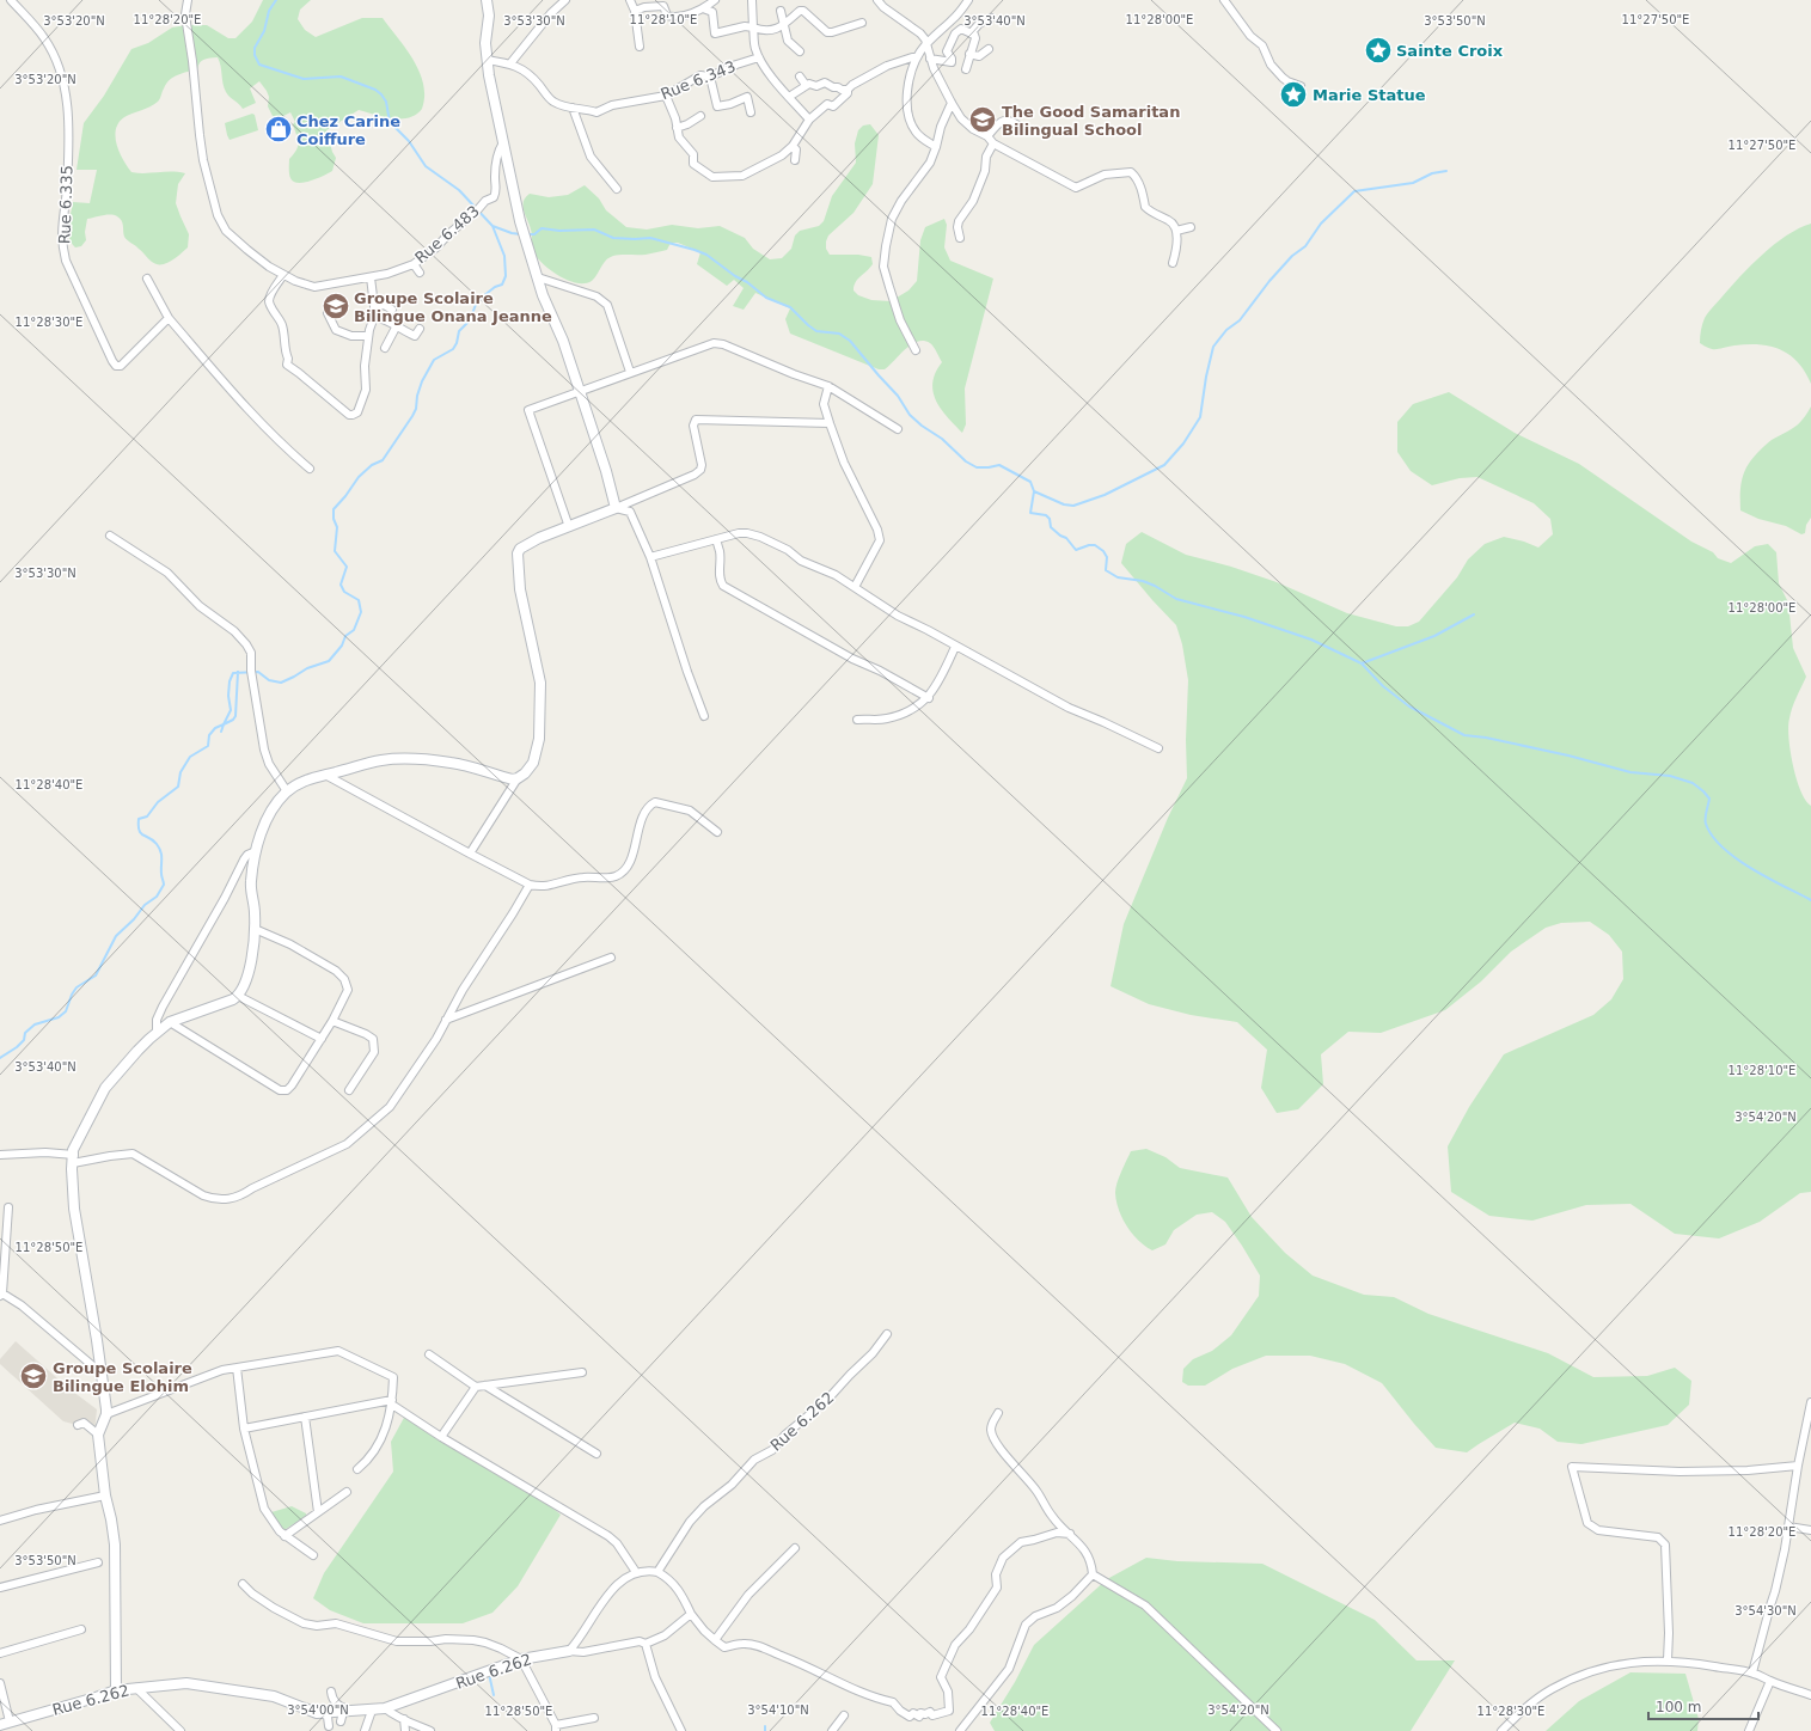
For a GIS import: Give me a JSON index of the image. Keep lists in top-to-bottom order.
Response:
{
  "streets": {
    "street": [
      "Rue 6.343",
      "Rue 6.335",
      "Rue 6.483",
      "Rue 6.262"
    ]
  },
  "crossings": [
    ["Rue 6.343", "Rue 6.483"]
  ],
  "places": {
    "place": ["Sainte Croix", "Marie Statue"],
    "school or university": ["The Good Samaritan Bilingual School", "Groupe Scolaire Bilingue Onana Jeanne", "Groupe Scolaire Bilingue Elohim"],
    "shop": ["Chez Carine Coiffure"]
  },
  "scale_bar": "100 m",
  "coordinates": [
    "11°28'10\"E",
    "11°28'00\"E",
    "11°28'20\"E",
    "11°27'50\"E",
    "3°53'20\"N",
    "3°53'30\"N",
    "3°53'40\"N",
    "3°53'50\"N",
    "11°28'30\"E",
    "11°28'40\"E",
    "3°54'20\"N",
    "11°28'50\"E",
    "3°54'30\"N",
    "3°54'00\"N",
    "3°54'10\"N"
  ]
}
